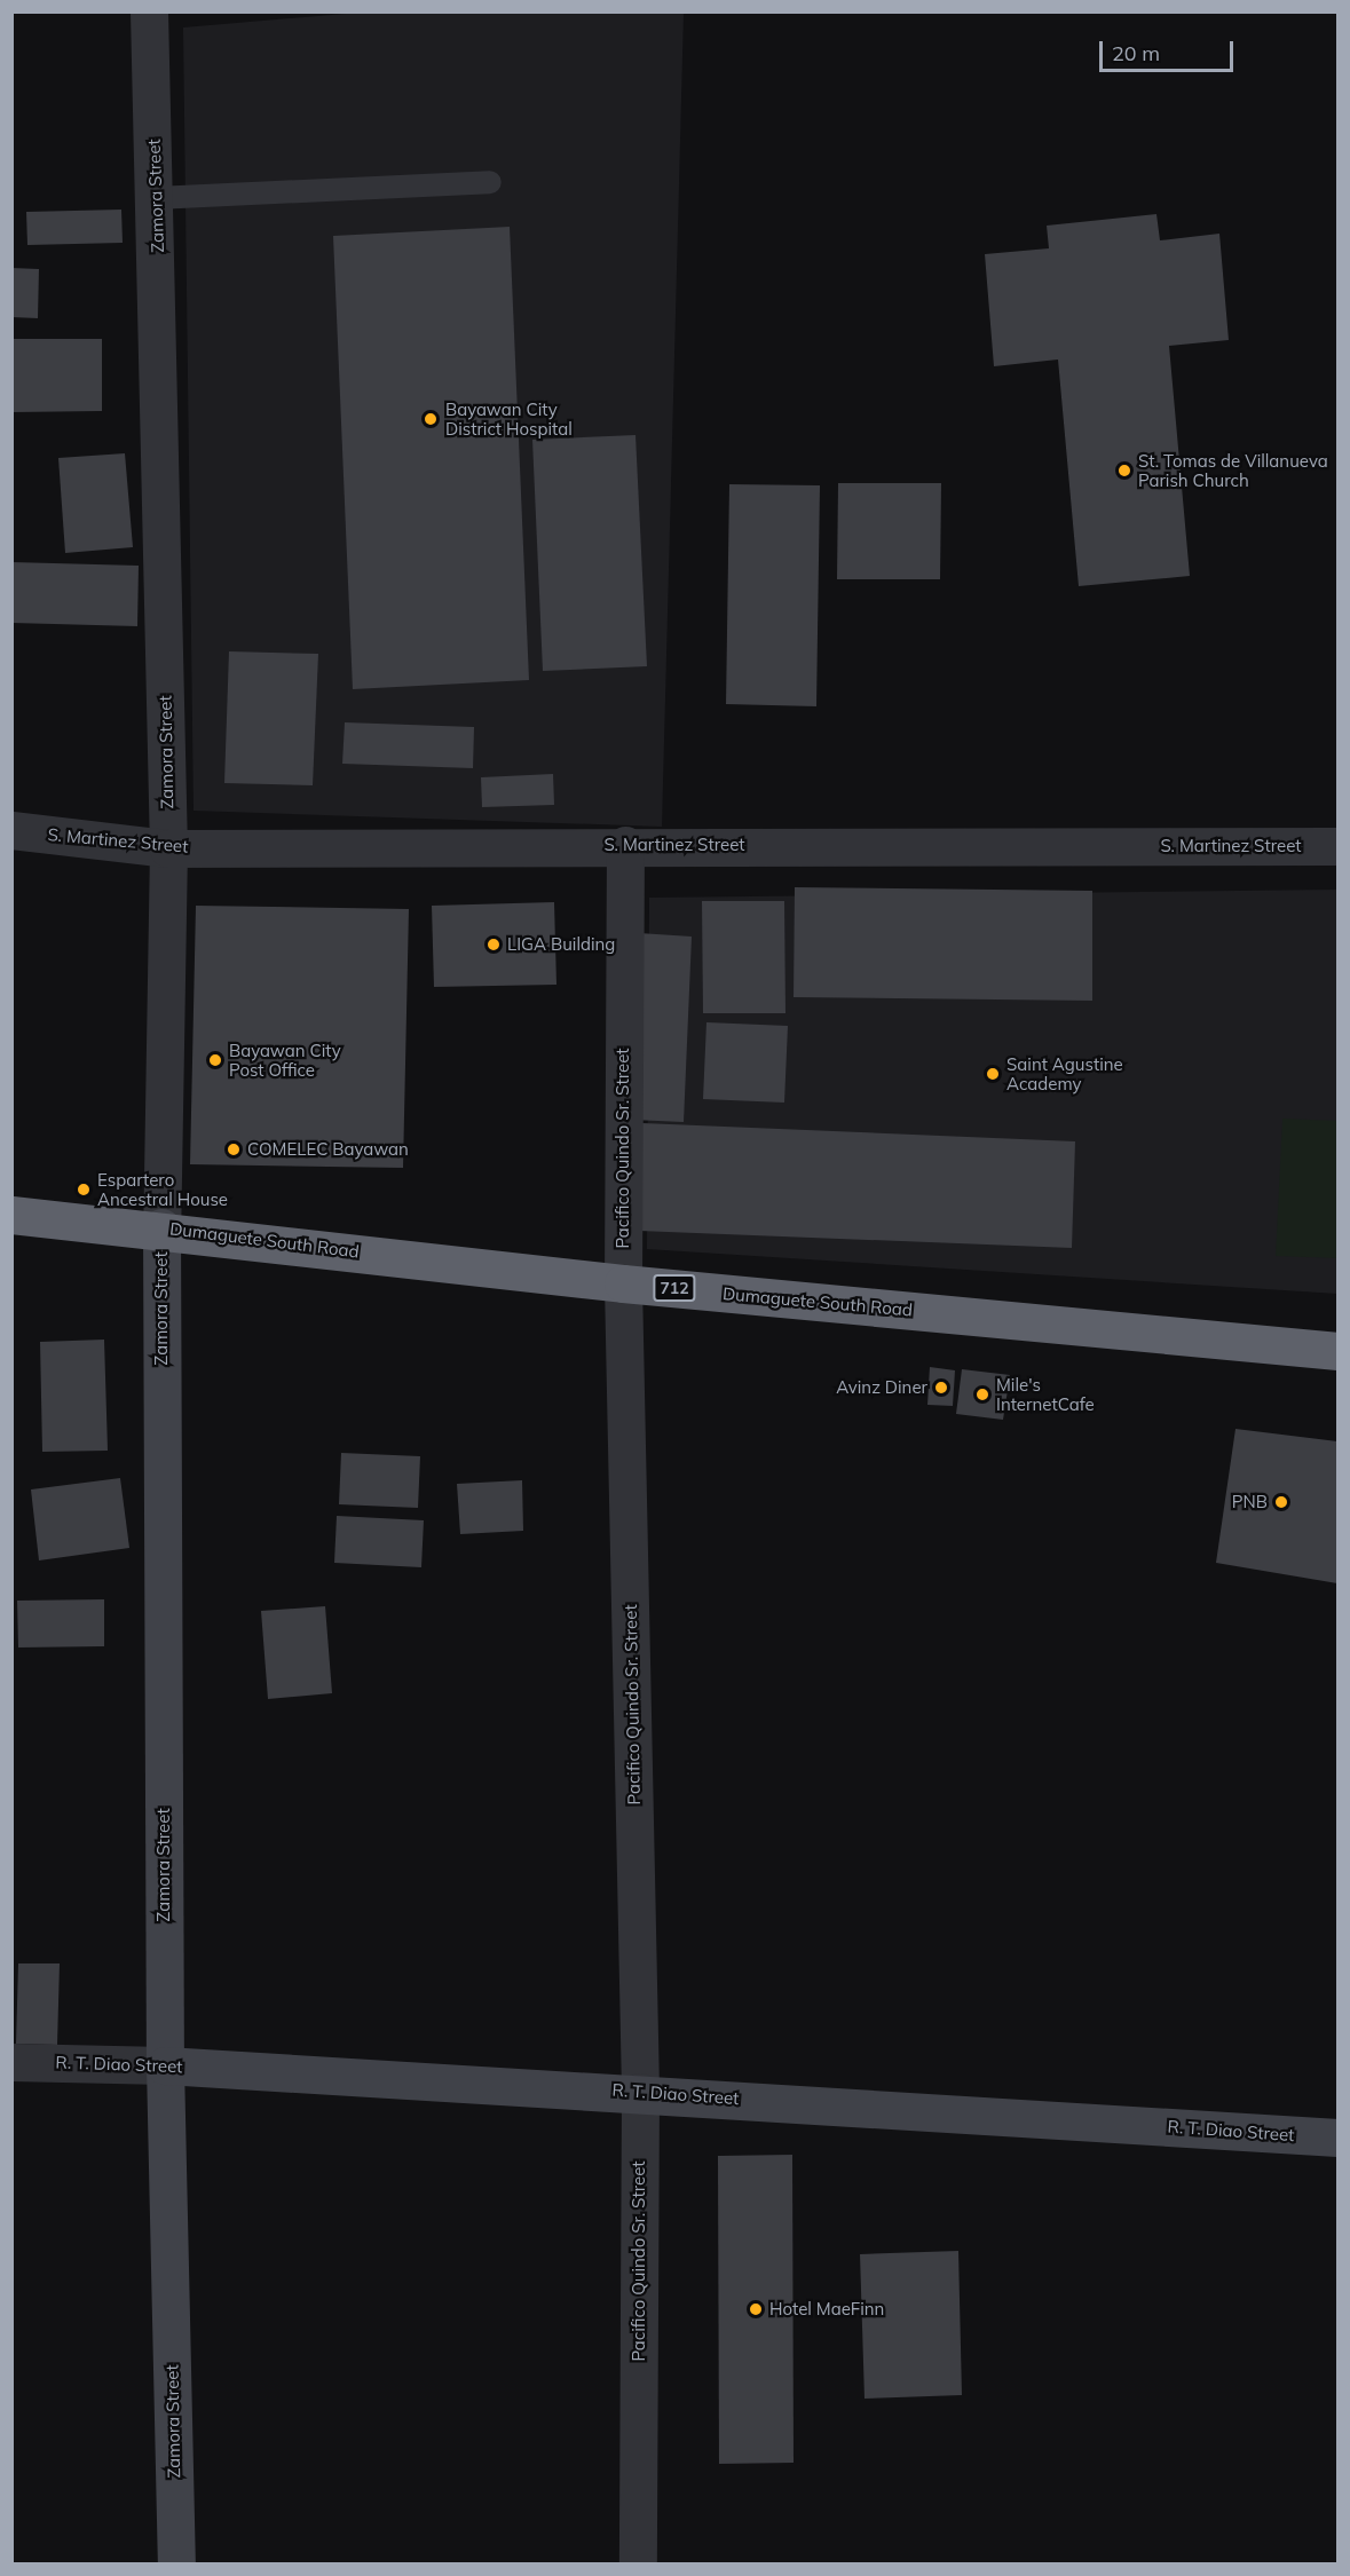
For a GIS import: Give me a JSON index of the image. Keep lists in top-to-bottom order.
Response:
{
  "streets": {
    "highway": ["Dumaguete South Road", "712"],
    "street": [
      "Zamora Street",
      "S. Martinez Street",
      "Pacifico Quindo Sr. Street",
      "R. T. Diao Street"
    ]
  },
  "crossings": [
    ["Zamora Street", "S. Martinez Street"],
    ["Zamora Street", "Dumaguete South Road"],
    ["Zamora Street", "R. T. Diao Street"],
    ["S. Martinez Street", "Pacifico Quindo Sr. Street"],
    ["Pacifico Quindo Sr. Street", "Dumaguete South Road"],
    ["Pacifico Quindo Sr. Street", "R. T. Diao Street"]
  ],
  "places": [
    "Bayawan City District Hospital",
    "St. Tomas de Villanueva Parish Church",
    "LIGA Building",
    "Bayawan City Post Office",
    "Saint Agustine Academy",
    "COMELEC Bayawan",
    "Espartero Ancestral House",
    "Avinz Diner",
    "Mile's InternetCafe",
    "PNB",
    "Hotel MaeFinn"
  ],
  "scale_bar": "20 m"
}
